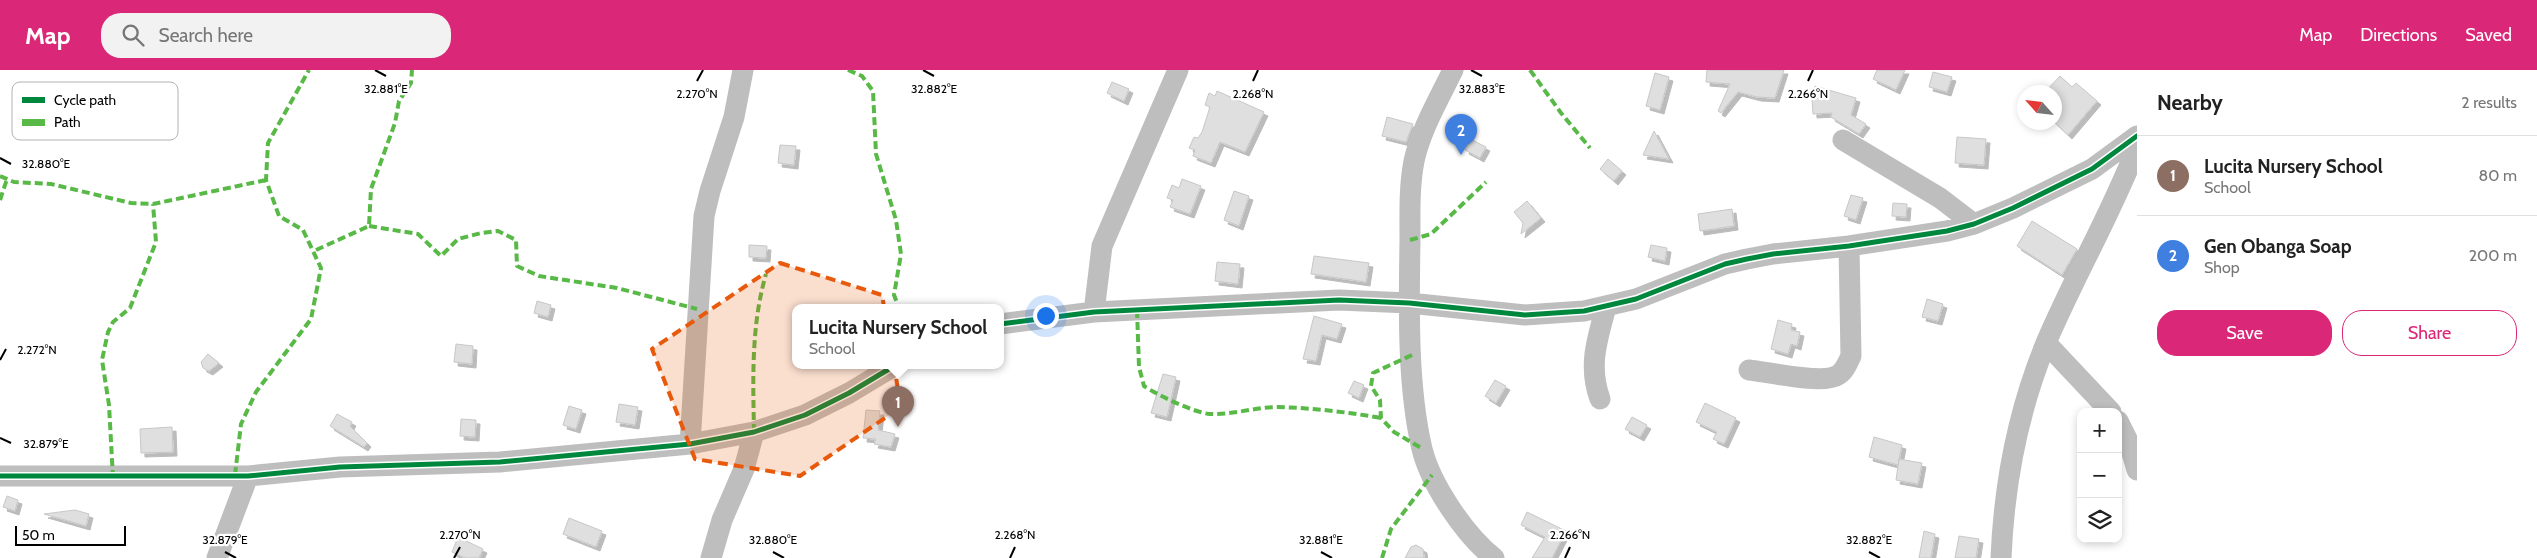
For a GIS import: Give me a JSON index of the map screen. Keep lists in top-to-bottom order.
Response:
{
  "legend": ["Cycle path", "Path"],
  "scale_bar": "50 m",
  "north": "top left",
  "page": {
    "header": "Map",
    "search": "Search here",
    "nav": ["Map", "Directions", "Saved"],
    "heading": ["Nearby", "2 results"],
    "pins": ["2", "1"],
    "list": [
      {
        "mark": "1",
        "name": "Lucita Nursery School",
        "note": "School",
        "value": "80 m"
      },
      {
        "mark": "2",
        "name": "Gen Obanga Soap",
        "note": "Shop",
        "value": "200 m"
      }
    ],
    "buttons": ["Save", "Share"],
    "popup": ["Lucita Nursery School", "School"],
    "map_buttons": ["+", "−"],
    "scale": "50 m"
  },
  "coordinates": [
    "32.882°E",
    "32.881°E",
    "32.883°E",
    "2.270°N",
    "2.268°N",
    "2.266°N",
    "32.880°E",
    "2.272°N",
    "32.879°E"
  ]
}
